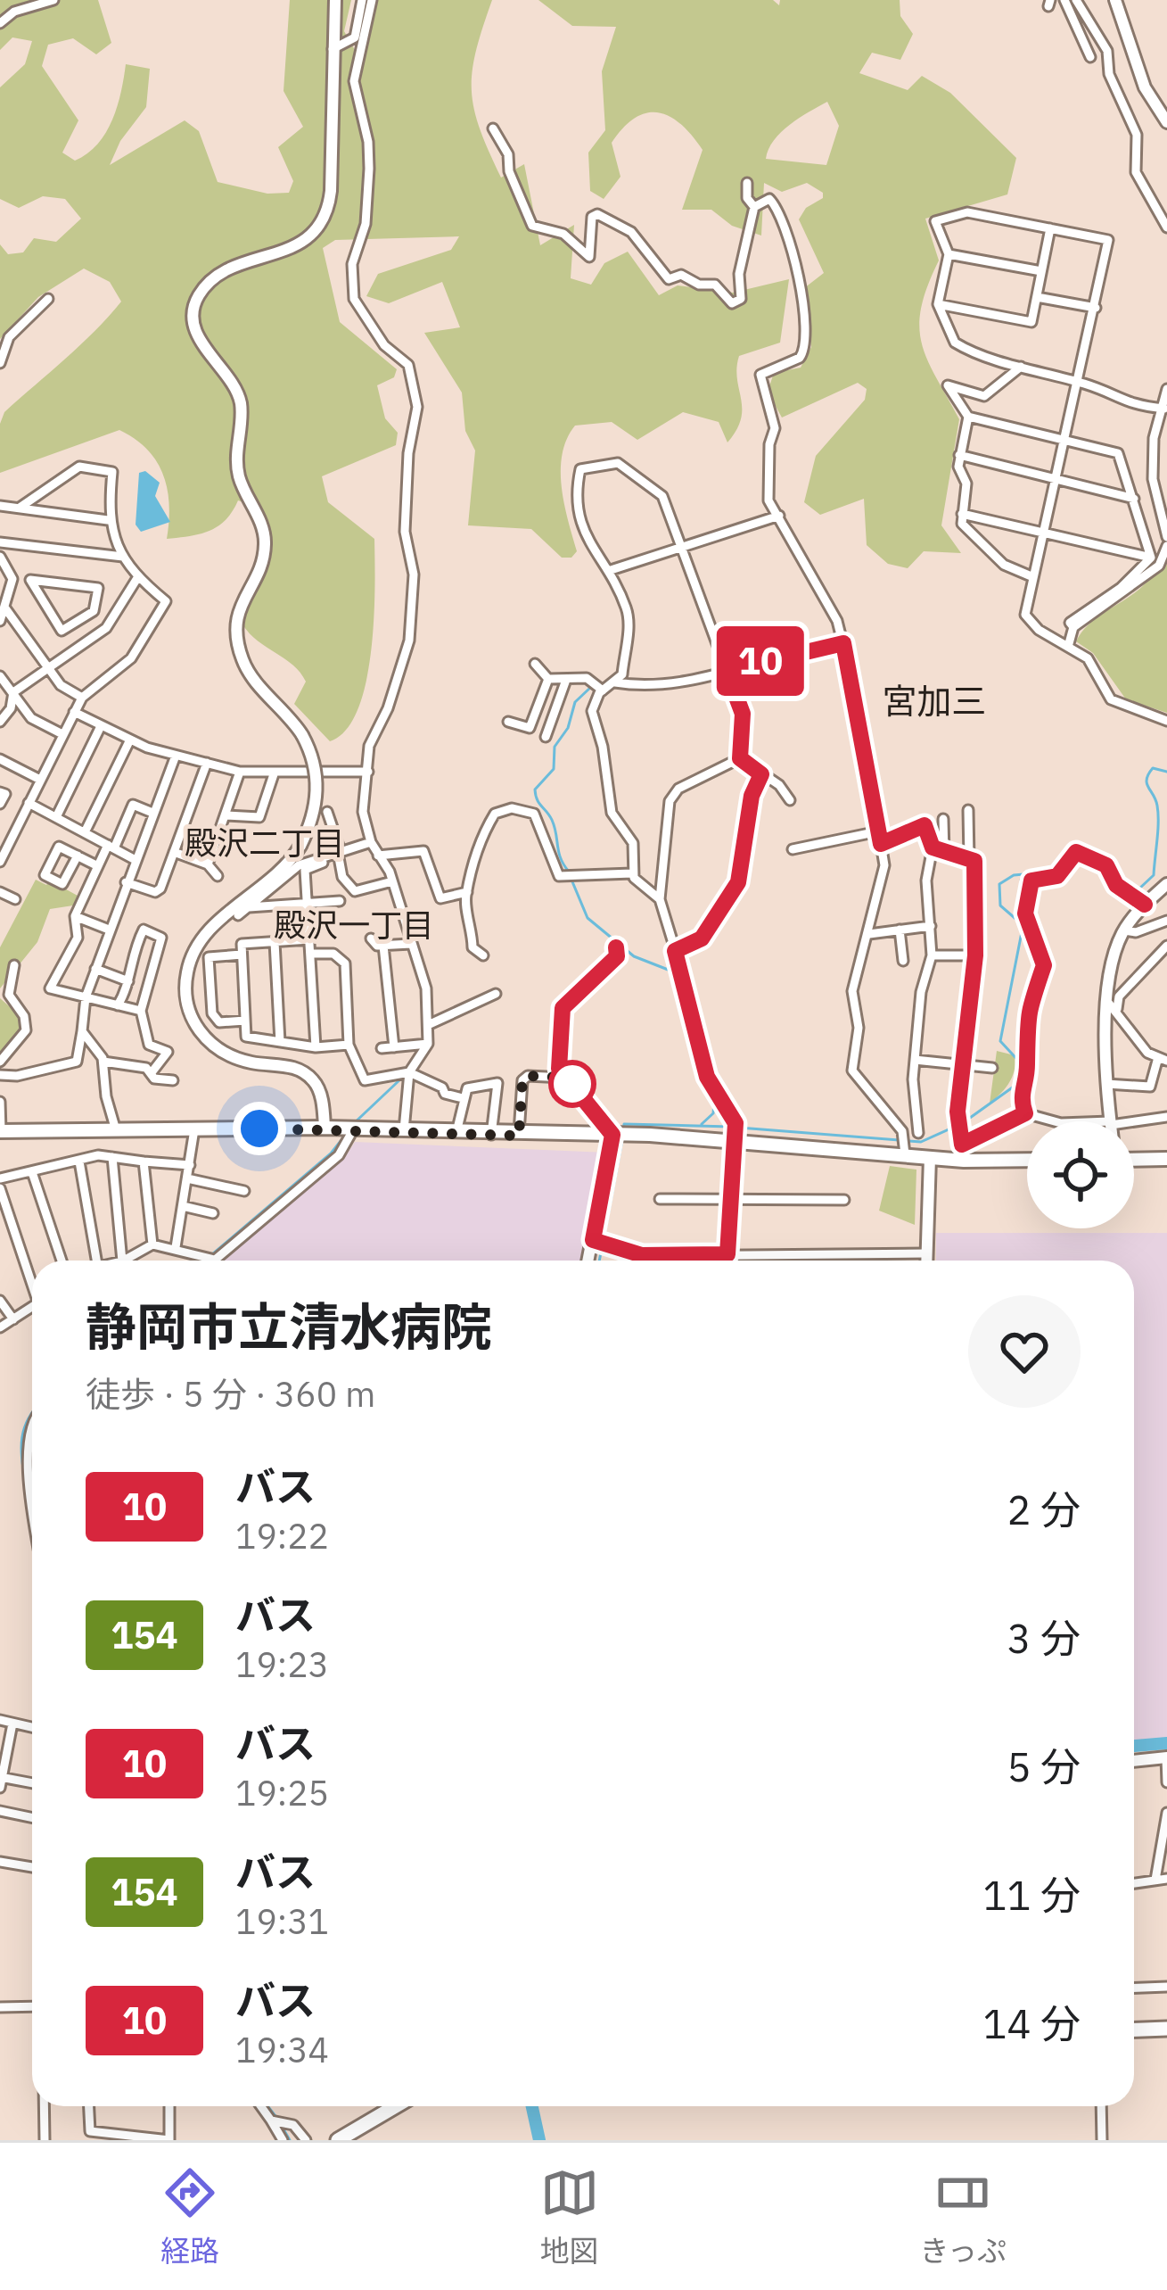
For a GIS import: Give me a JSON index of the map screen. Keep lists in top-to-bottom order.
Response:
{
  "districts": ["宮加三", "殿沢二丁目", "殿沢一丁目"],
  "lines": ["bus line 10"],
  "page": {
    "on_map": "10",
    "heading": ["静岡市立清水病院", "徒歩 · 5 分 · 360 m"],
    "list": [
      {
        "mark": "10",
        "name": "バス",
        "note": "19:22",
        "value": "2 分"
      },
      {
        "mark": "154",
        "name": "バス",
        "note": "19:23",
        "value": "3 分"
      },
      {
        "mark": "10",
        "name": "バス",
        "note": "19:25",
        "value": "5 分"
      },
      {
        "mark": "154",
        "name": "バス",
        "note": "19:31",
        "value": "11 分"
      },
      {
        "mark": "10",
        "name": "バス",
        "note": "19:34",
        "value": "14 分"
      }
    ],
    "tabs": ["経路", "地図", "きっぷ"]
  }
}
